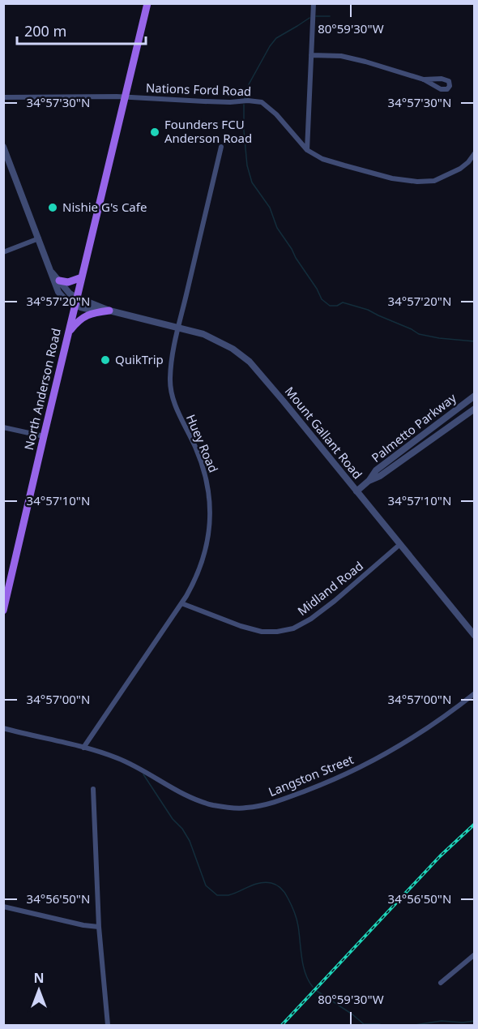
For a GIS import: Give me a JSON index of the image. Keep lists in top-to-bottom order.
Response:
{
  "streets": {
    "main road": ["North Anderson Road"],
    "street": [
      "Nations Ford Road",
      "Palmetto Parkway",
      "Mount Gallant Road",
      "Huey Road",
      "Midland Road",
      "Langston Street"
    ]
  },
  "crossings": [
    ["Nations Ford Road", "North Anderson Road"],
    ["North Anderson Road", "Mount Gallant Road"],
    ["Palmetto Parkway", "Mount Gallant Road"],
    ["Mount Gallant Road", "Huey Road"],
    ["Mount Gallant Road", "Midland Road"],
    ["Huey Road", "Midland Road"],
    ["Huey Road", "Langston Street"]
  ],
  "places": ["Founders FCU Anderson Road", "Nishie G's Cafe", "QuikTrip"],
  "scale_bar": "200 m",
  "north": "top",
  "coordinates": [
    "80°59'30\"W",
    "34°57'30\"N",
    "34°57'20\"N",
    "34°57'10\"N",
    "34°57'00\"N",
    "34°56'50\"N"
  ]
}
